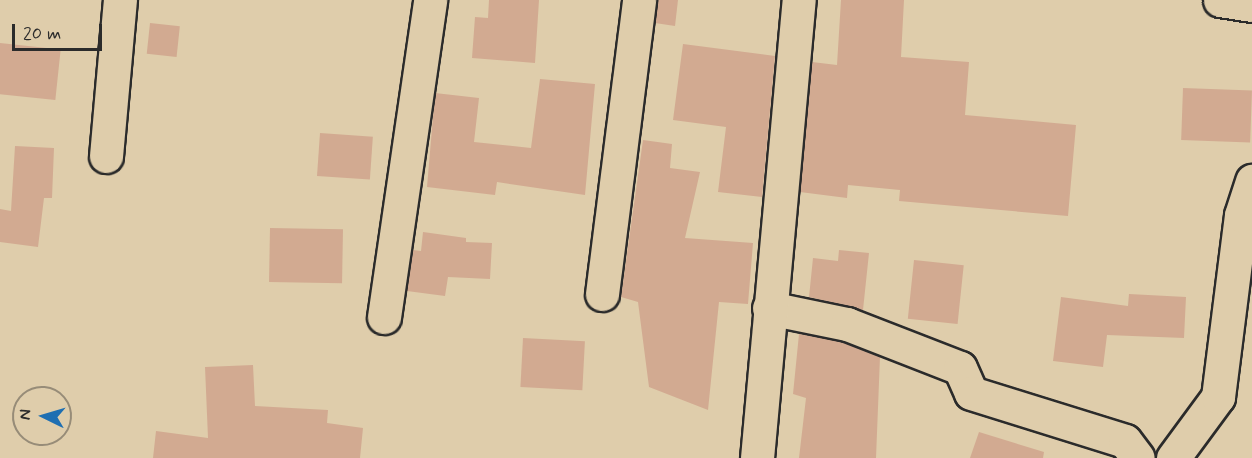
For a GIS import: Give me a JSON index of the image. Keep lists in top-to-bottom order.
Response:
{
  "scale_bar": "20 m",
  "north": "left"
}
